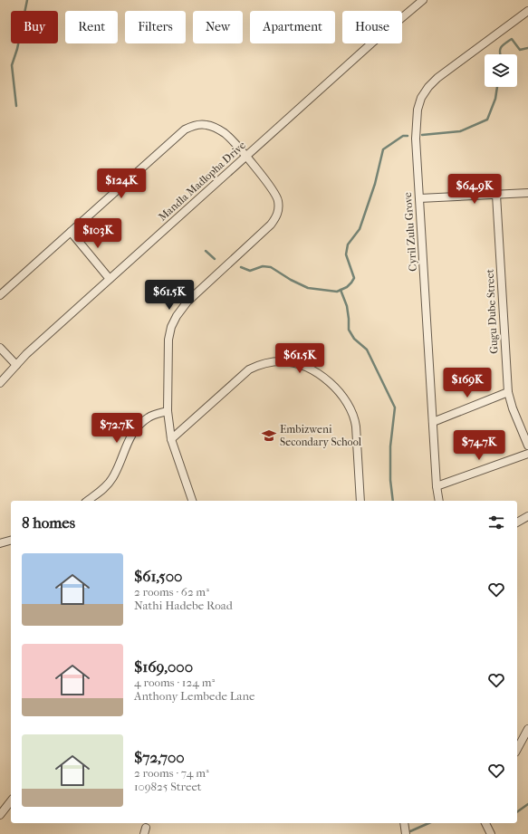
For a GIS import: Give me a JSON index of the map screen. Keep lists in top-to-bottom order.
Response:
{
  "streets": {
    "street": ["Mandla Madlopha Drive", "Cyril Zulu Grove", "Gugu Dube Street"]
  },
  "places": {
    "school or university": ["Embizweni Secondary School"]
  },
  "page": {
    "chip": [
      "Buy",
      "Rent",
      "Filters",
      "New",
      "Apartment",
      "House"
    ],
    "price": [
      "$124K",
      "$64.9K",
      "$103K",
      "$61.5K",
      "$61.5K",
      "$169K",
      "$72.7K",
      "$74.7K"
    ],
    "heading": "8 homes",
    "list": [
      {
        "name": "$61,500",
        "note": "2 rooms · 62 m² · Nathi Hadebe Road"
      },
      {
        "name": "$169,000",
        "note": "4 rooms · 124 m² · Anthony Lembede Lane"
      },
      {
        "name": "$72,700",
        "note": "2 rooms · 74 m² · 109825 Street"
      }
    ]
  }
}
